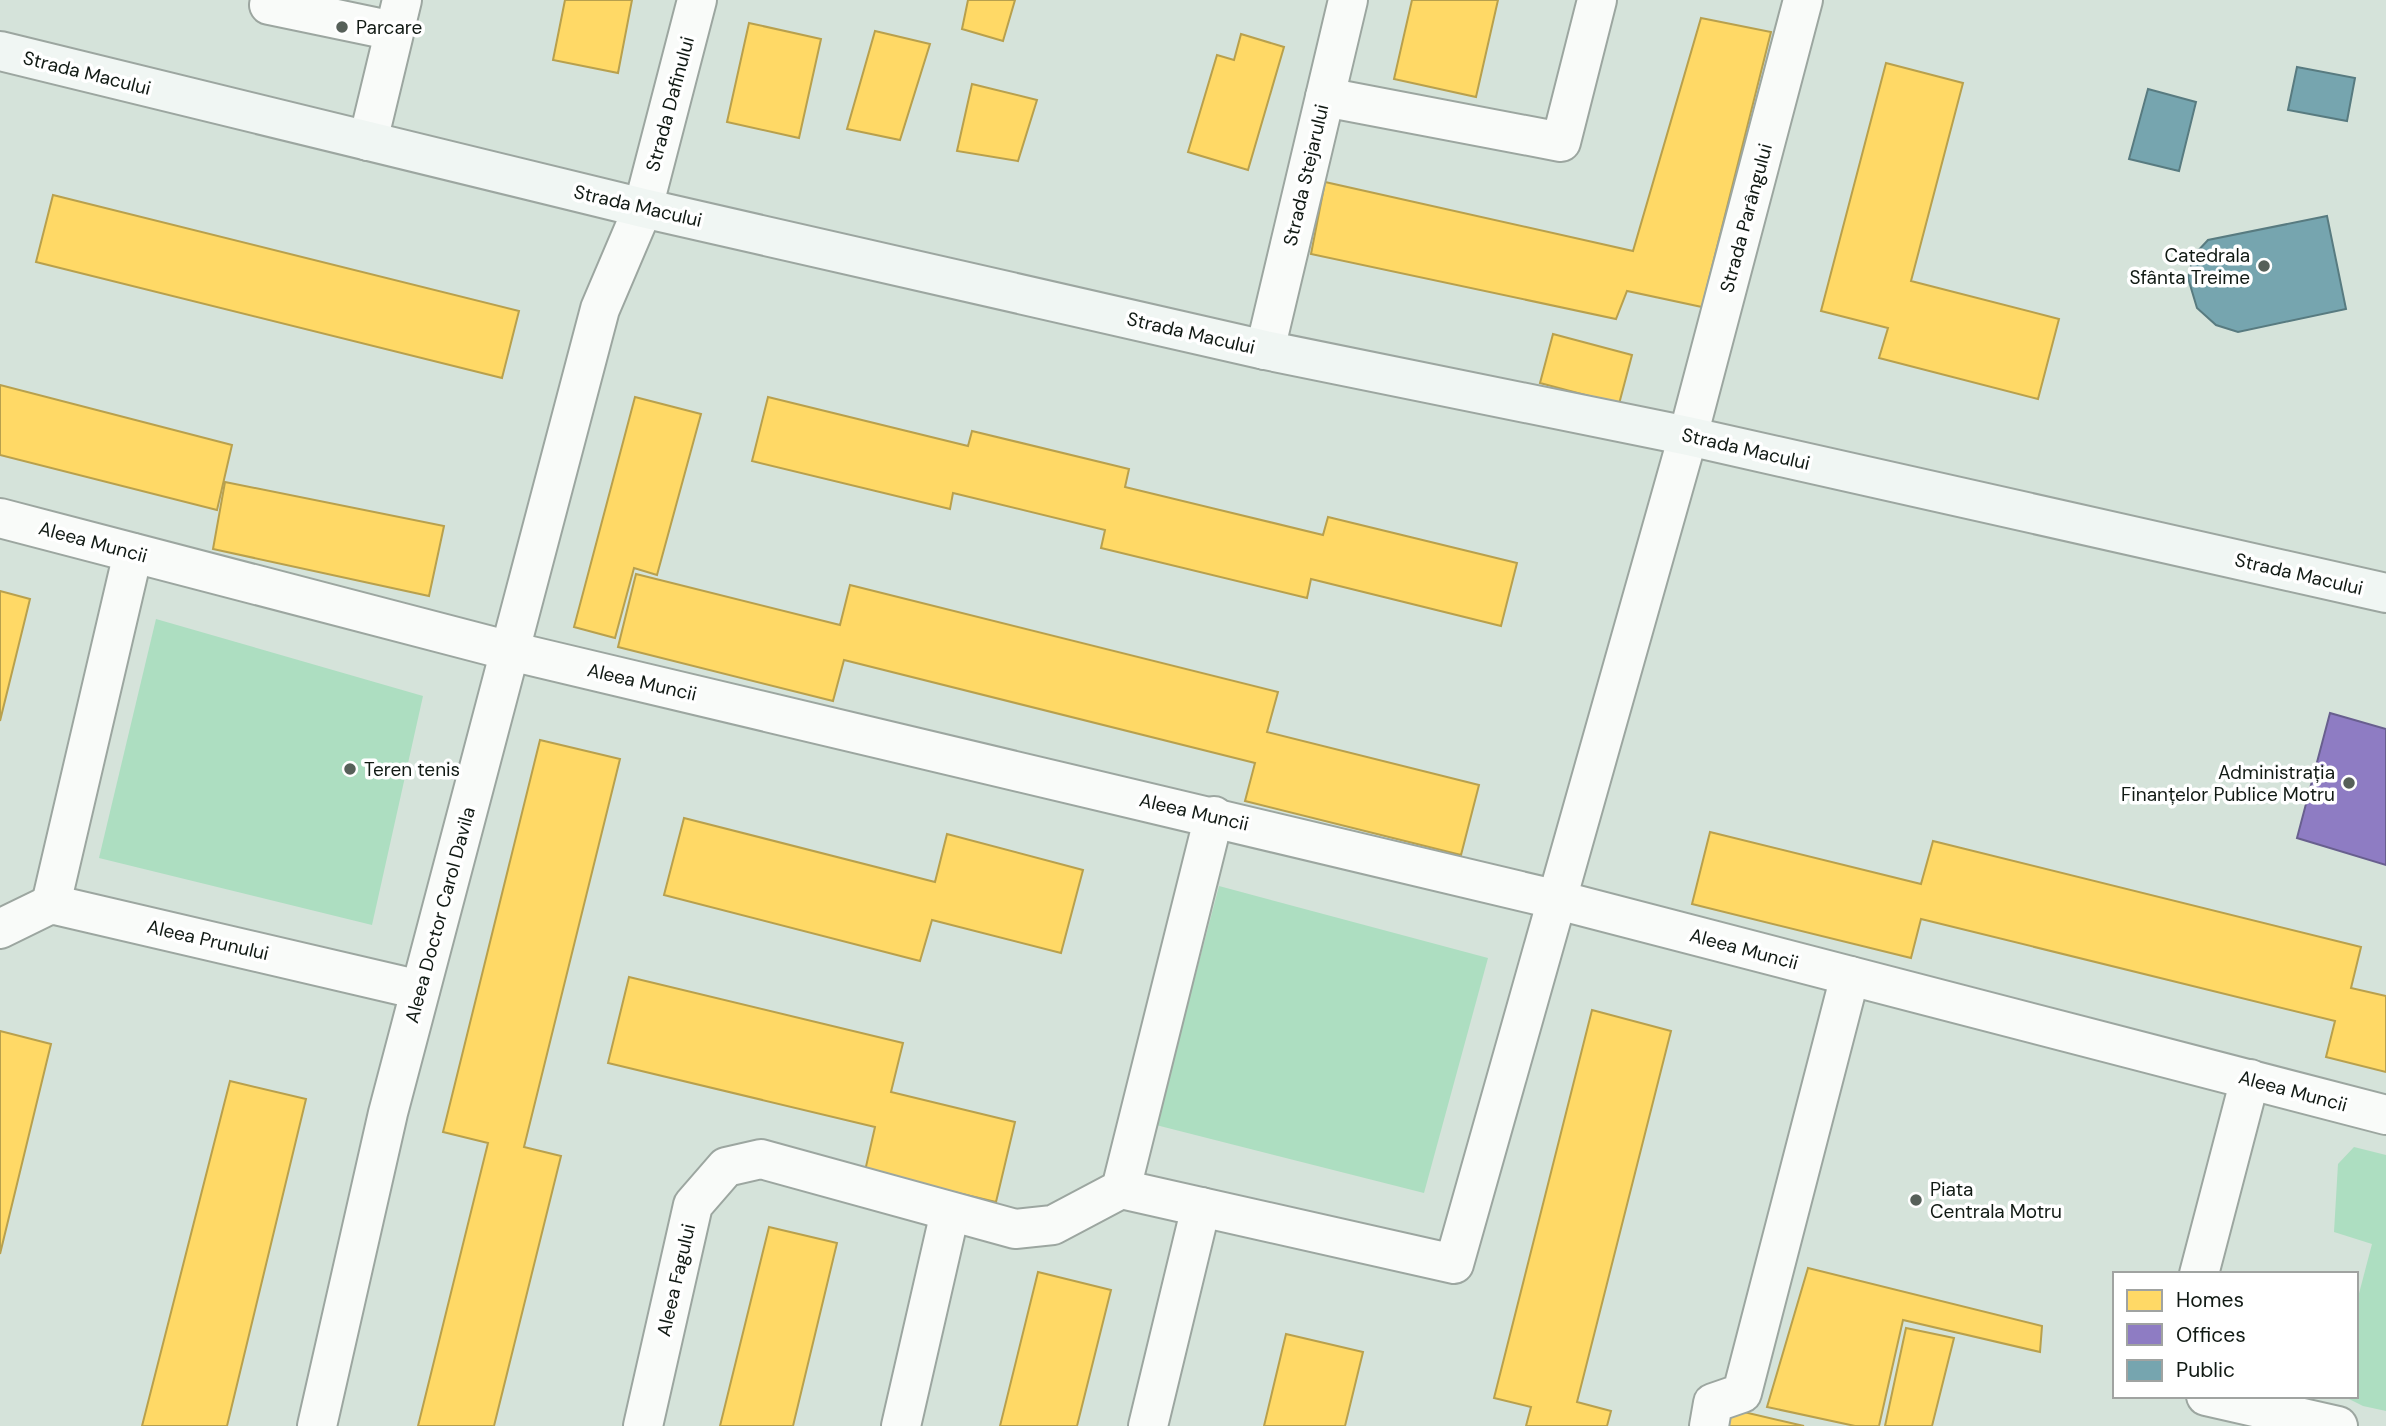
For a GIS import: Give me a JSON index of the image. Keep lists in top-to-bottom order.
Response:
{
  "streets": {
    "street": [
      "Strada Macului",
      "Strada Dafinului",
      "Strada Stejarului",
      "Strada Parângului",
      "Aleea Muncii",
      "Aleea Doctor Carol Davila",
      "Aleea Prunului",
      "Aleea Fagului"
    ]
  },
  "crossings": [
    ["Strada Macului", "Strada Dafinului"],
    ["Strada Macului", "Strada Stejarului"],
    ["Strada Macului", "Strada Parângului"],
    ["Strada Macului", "Aleea Doctor Carol Davila"],
    ["Strada Dafinului", "Aleea Doctor Carol Davila"],
    ["Strada Parângului", "Aleea Muncii"],
    ["Aleea Muncii", "Aleea Doctor Carol Davila"],
    ["Aleea Doctor Carol Davila", "Aleea Prunului"]
  ],
  "places": [
    "Parcare",
    "Catedrala Sfânta Treime",
    "Teren tenis",
    "Administrația Finanțelor Publice Motru",
    "Piata Centrala Motru"
  ],
  "legend": ["Homes", "Offices", "Public"]
}
